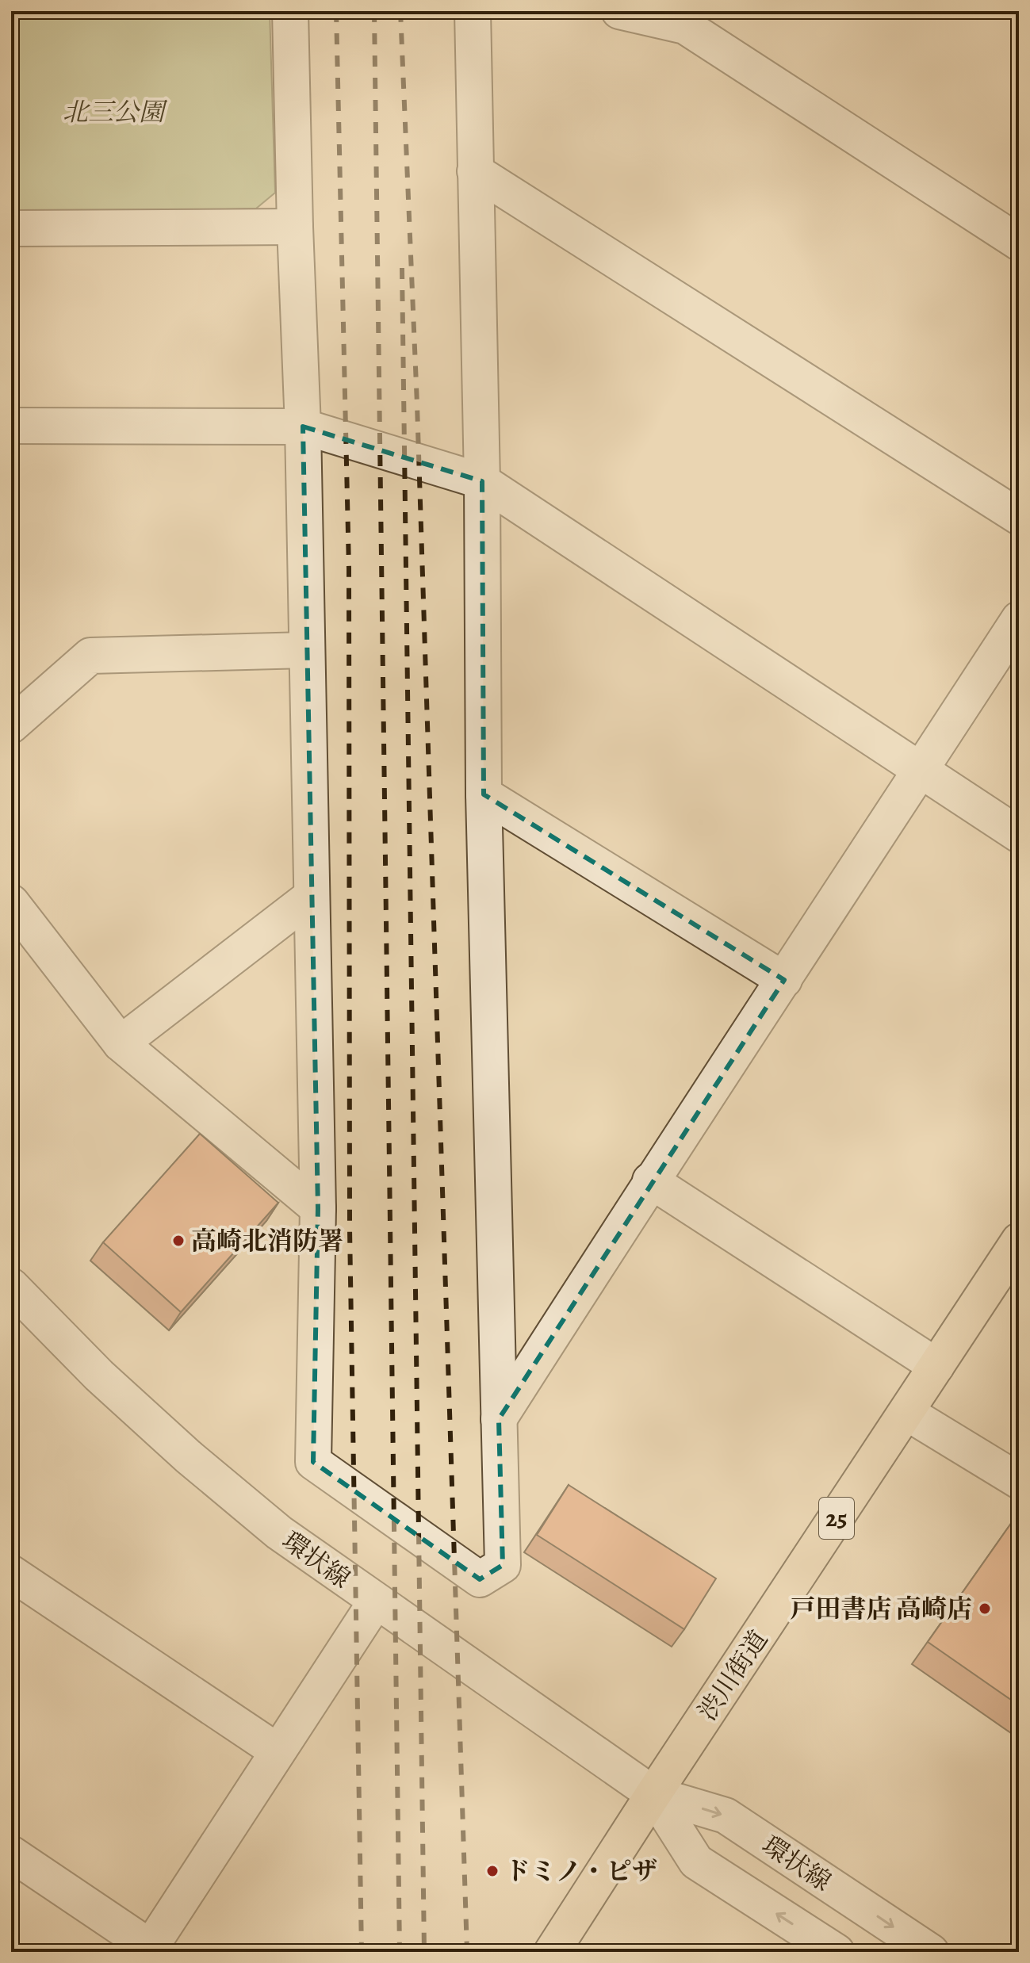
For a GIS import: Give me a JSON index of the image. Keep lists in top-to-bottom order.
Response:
{
  "streets": {
    "main road": ["25", "渋川街道"],
    "street": ["環状線"]
  },
  "crossings": [
    ["環状線", "渋川街道"]
  ],
  "parks": ["北三公園"],
  "places": ["高崎北消防署", "戸田書店 高崎店", "ドミノ・ピザ"]
}
